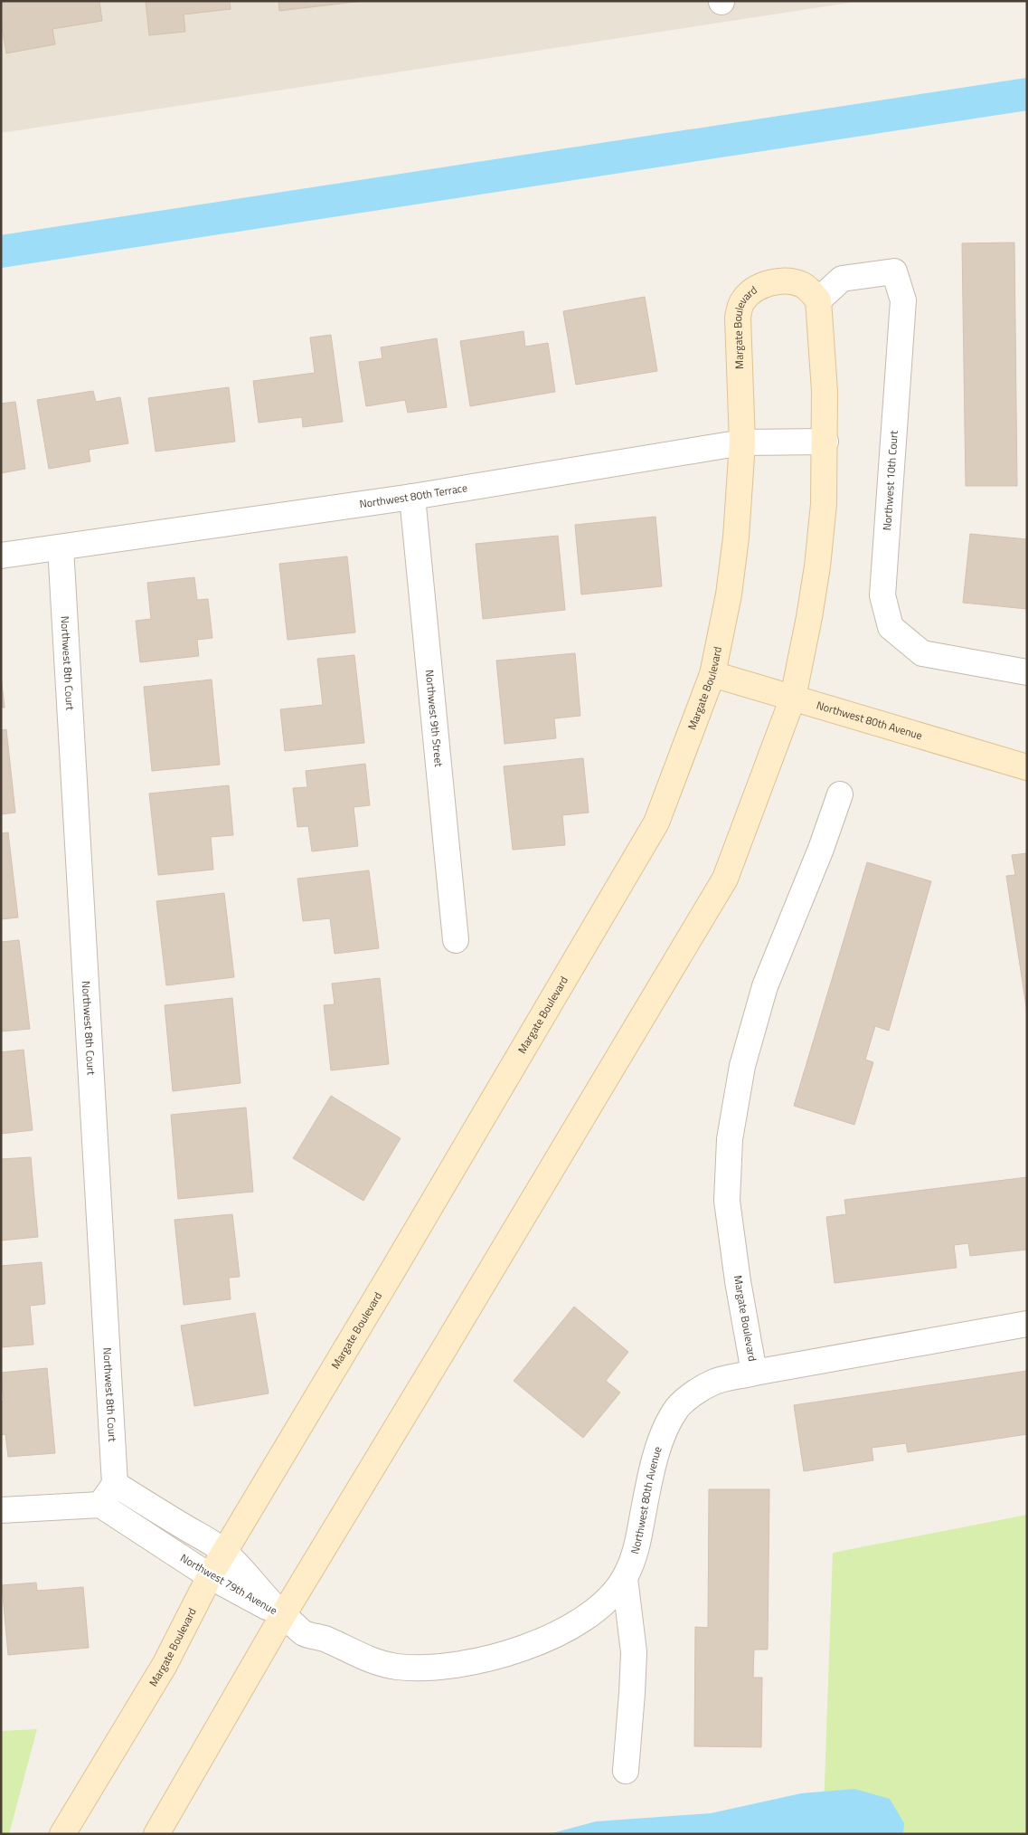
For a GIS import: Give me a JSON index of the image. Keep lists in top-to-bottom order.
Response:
{
  "streets": {
    "street": [
      "Margate Boulevard",
      "Northwest 10th Court",
      "Northwest 80th Terrace",
      "Northwest 8th Court",
      "Northwest 9th Street",
      "Northwest 80th Avenue",
      "Northwest 79th Avenue"
    ]
  },
  "crossings": [
    ["Margate Boulevard", "Northwest 10th Court"],
    ["Margate Boulevard", "Northwest 80th Terrace"],
    ["Margate Boulevard", "Northwest 80th Avenue"],
    ["Margate Boulevard", "Northwest 79th Avenue"],
    ["Northwest 80th Terrace", "Northwest 8th Court"],
    ["Northwest 80th Terrace", "Northwest 9th Street"],
    ["Northwest 8th Court", "Northwest 79th Avenue"],
    ["Northwest 80th Avenue", "Northwest 79th Avenue"]
  ]
}
